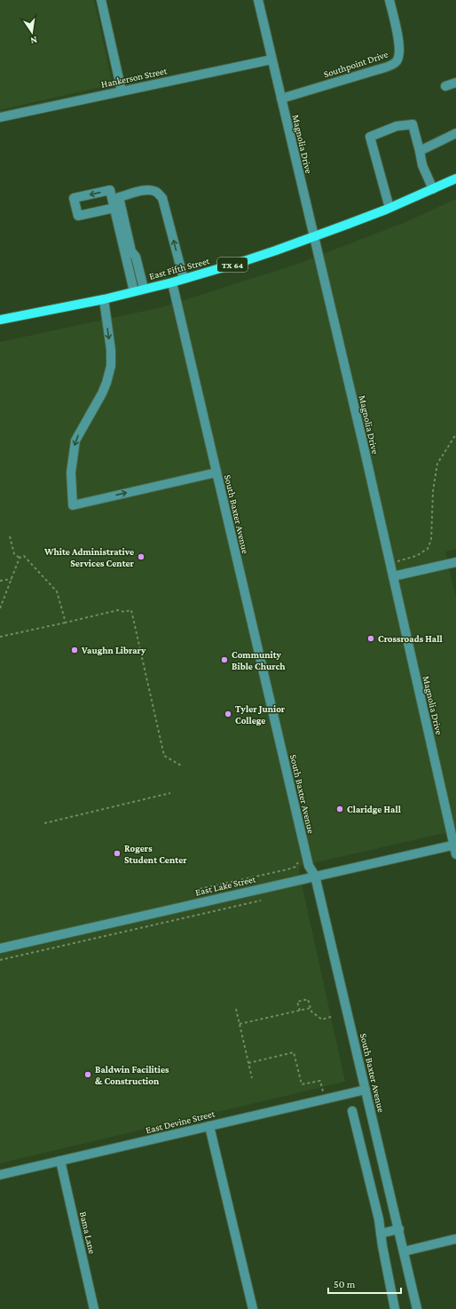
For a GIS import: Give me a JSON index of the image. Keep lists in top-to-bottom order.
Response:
{
  "streets": {
    "main road": ["TX 64", "East Fifth Street"],
    "street": [
      "Southpoint Drive",
      "Hankerson Street",
      "Magnolia Drive",
      "South Baxter Avenue",
      "East Lake Street",
      "East Devine Street",
      "Bama Lane"
    ]
  },
  "crossings": [
    ["Southpoint Drive", "Magnolia Drive"],
    ["Hankerson Street", "Magnolia Drive"],
    ["Magnolia Drive", "East Fifth Street"],
    ["Magnolia Drive", "East Lake Street"],
    ["East Fifth Street", "South Baxter Avenue"],
    ["South Baxter Avenue", "East Lake Street"],
    ["South Baxter Avenue", "East Devine Street"],
    ["East Devine Street", "Bama Lane"]
  ],
  "places": [
    "White Administrative Services Center",
    "Crossroads Hall",
    "Vaughn Library",
    "Community Bible Church",
    "Tyler Junior College",
    "Claridge Hall",
    "Rogers Student Center",
    "Baldwin Facilities & Construction"
  ],
  "scale_bar": "50 m",
  "north": "bottom"
}
